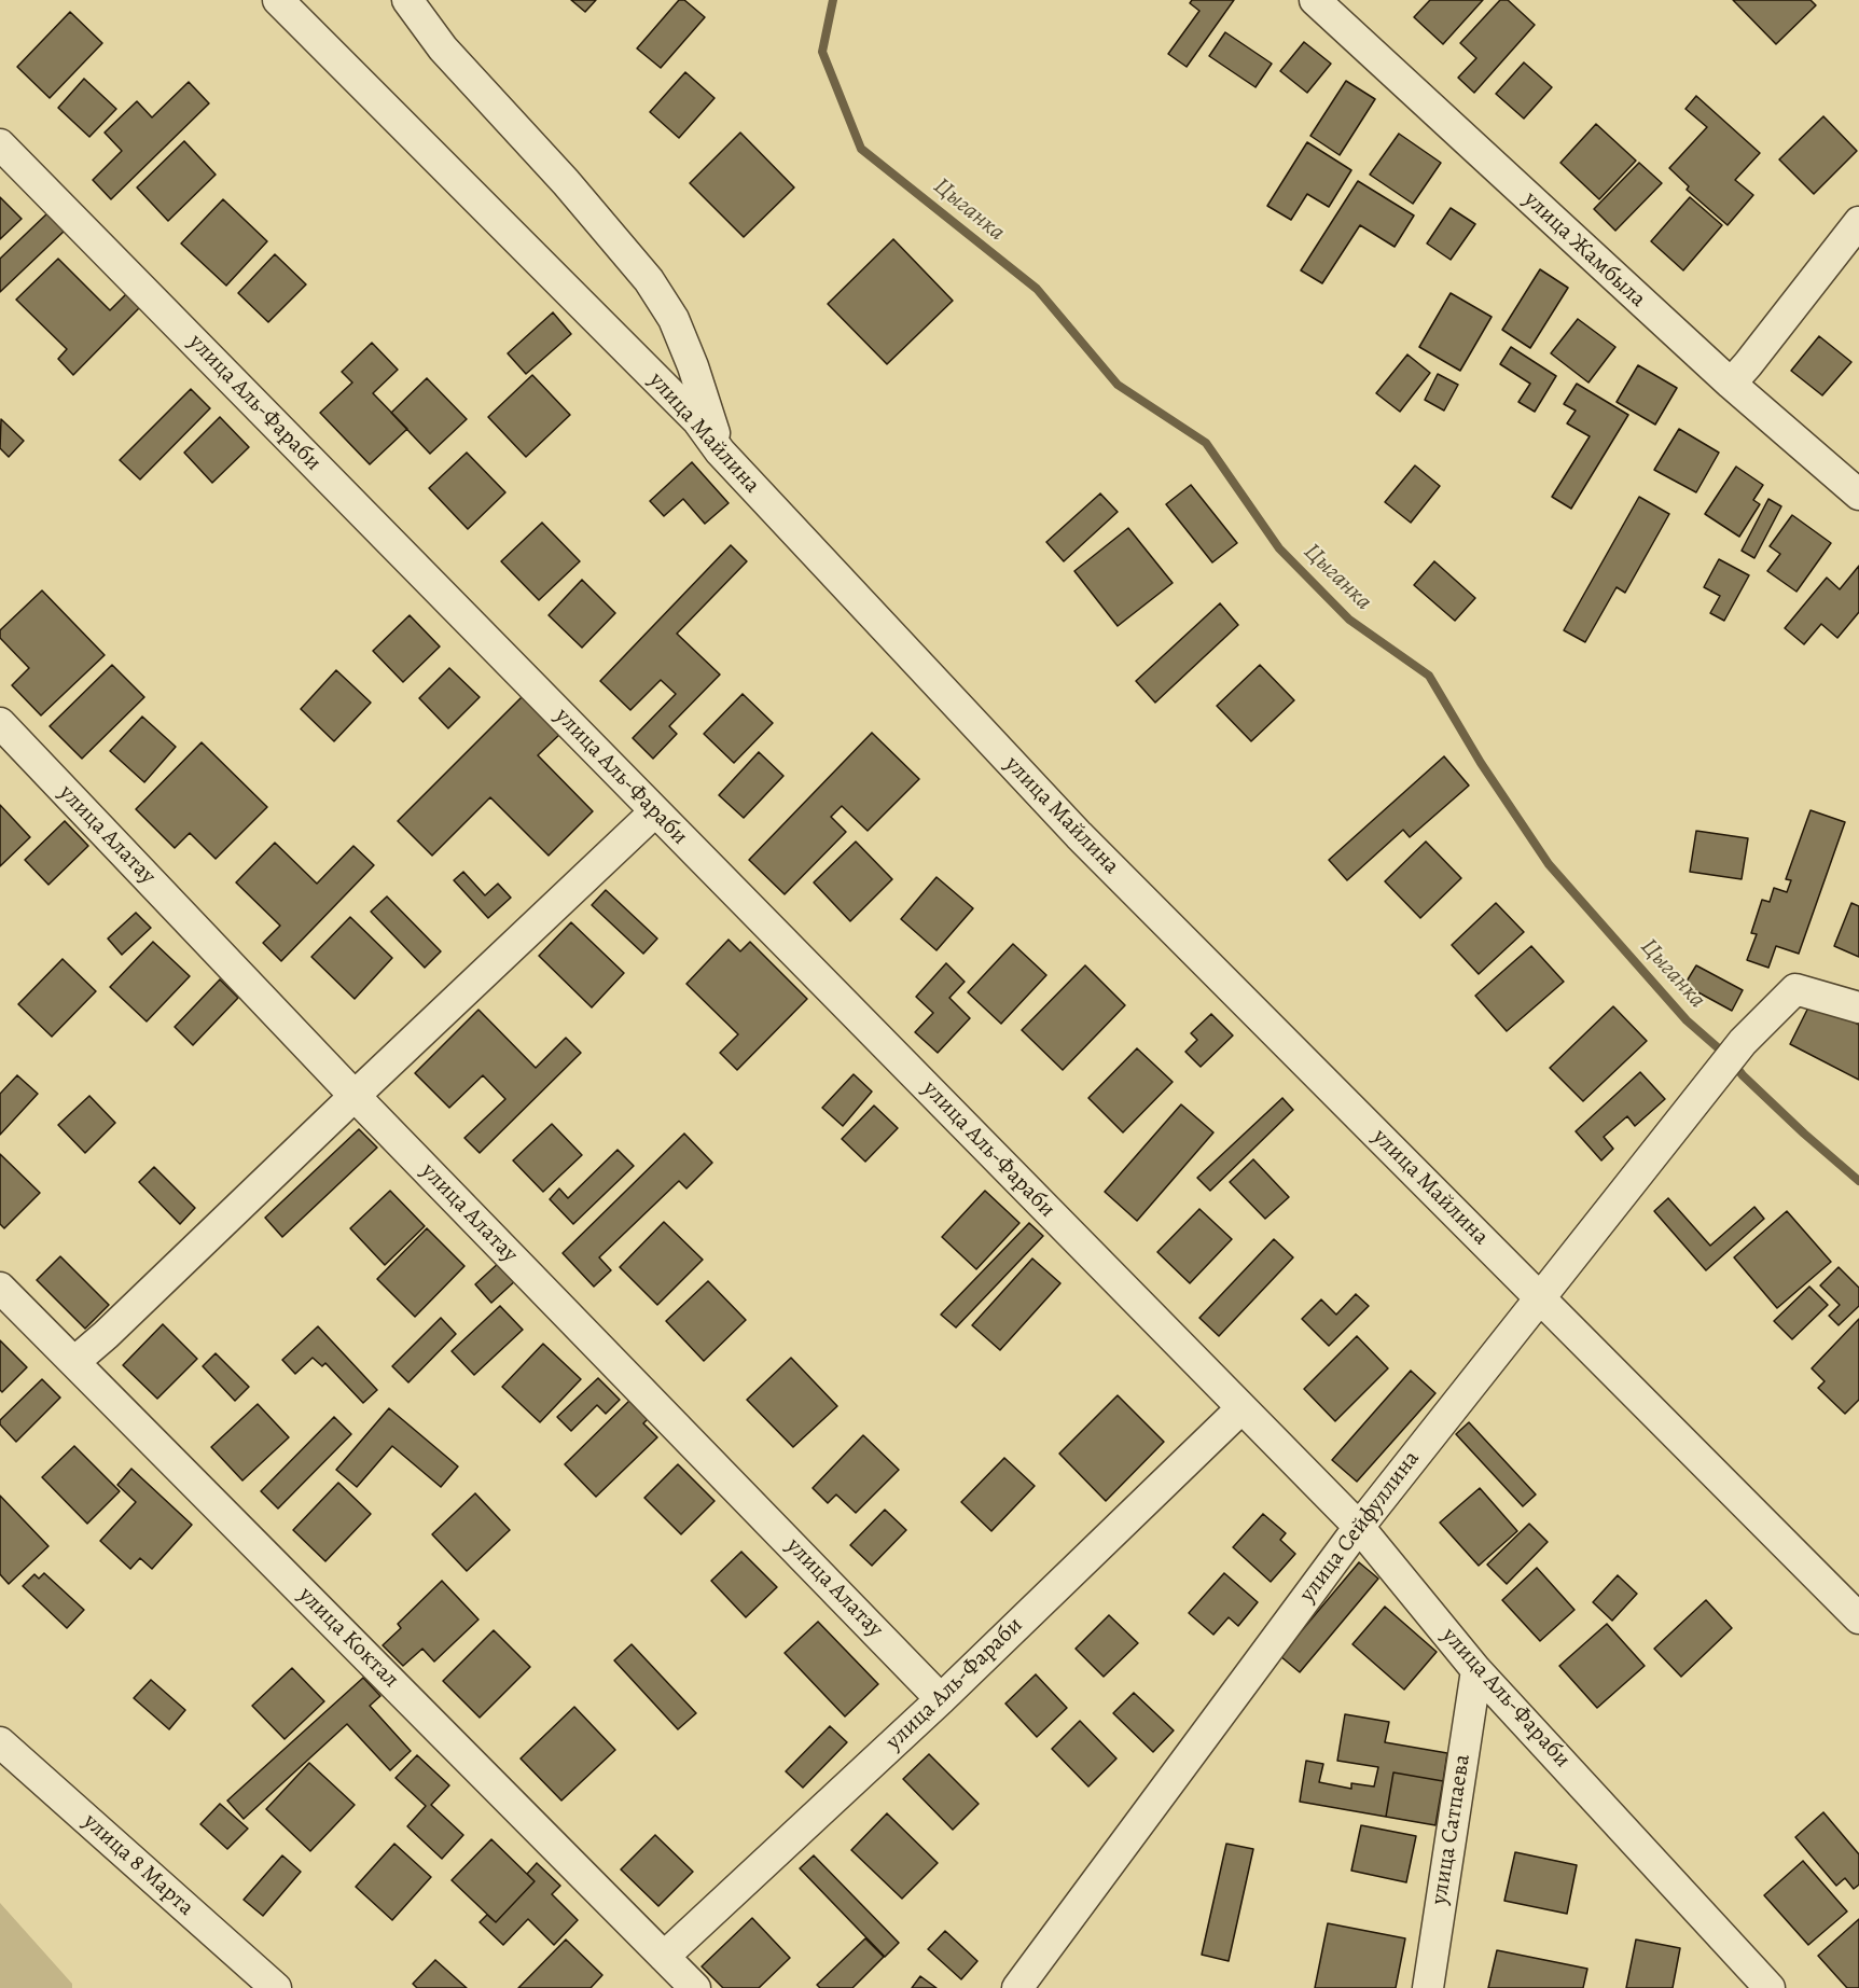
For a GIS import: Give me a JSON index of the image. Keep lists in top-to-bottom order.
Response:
{
  "streets": {
    "street": [
      "улица Жамбыла",
      "улица Аль-Фараби",
      "улица Майлина",
      "улица Алатау",
      "улица Сейфуллина",
      "улица Коктал",
      "улица Сатпаева",
      "улица 8 Марта"
    ]
  },
  "crossings": [
    ["улица Аль-Фараби", "улица Алатау"],
    ["улица Аль-Фараби", "улица Сейфуллина"],
    ["улица Аль-Фараби", "улица Коктал"],
    ["улица Аль-Фараби", "улица Сатпаева"],
    ["улица Майлина", "улица Сейфуллина"]
  ],
  "water": ["Цыганка"]
}
